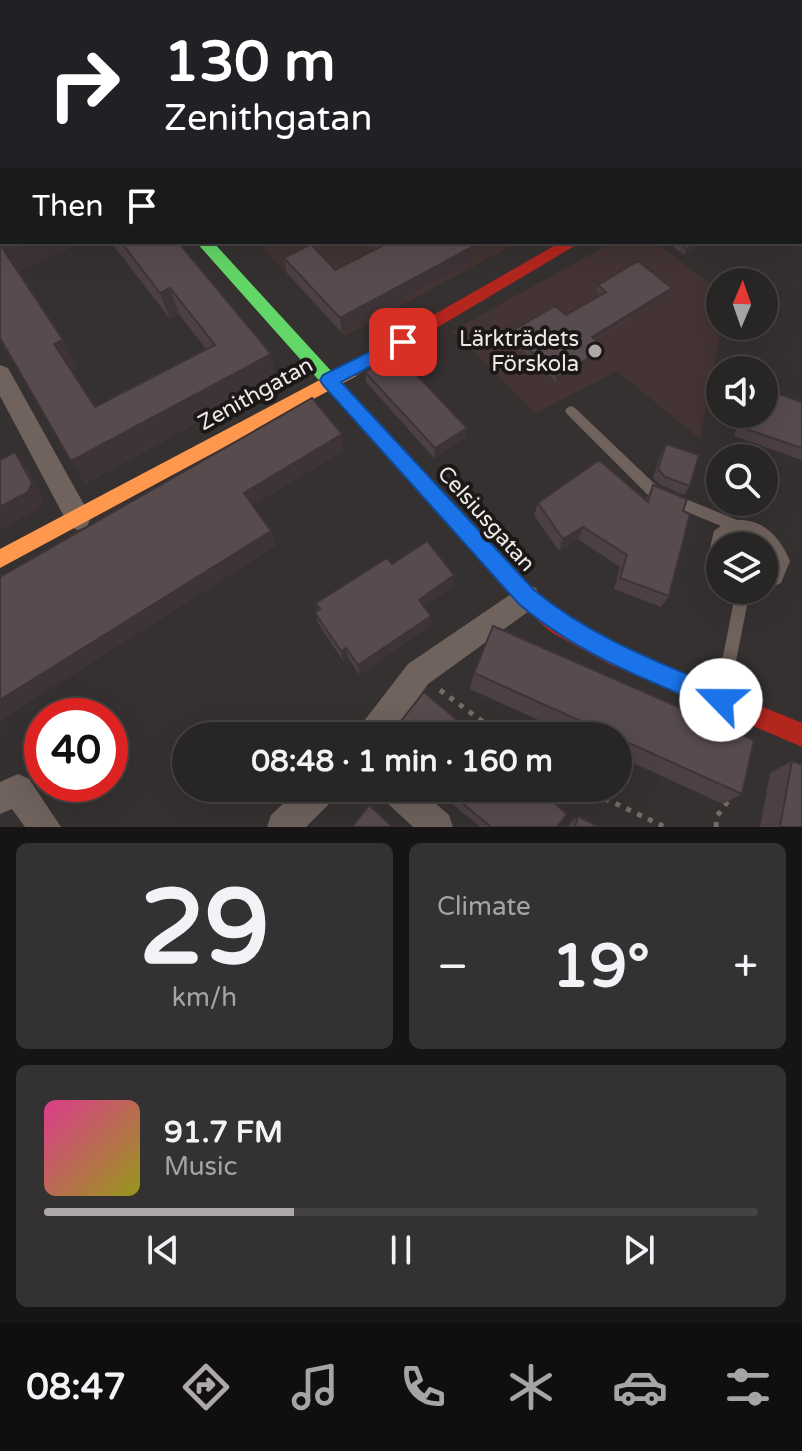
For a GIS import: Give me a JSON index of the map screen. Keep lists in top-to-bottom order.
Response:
{
  "streets": {
    "street": ["Zenithgatan", "Celsiusgatan"]
  },
  "crossings": [
    ["Zenithgatan", "Celsiusgatan"]
  ],
  "places": ["Lärkträdets Förskola"],
  "north": "top",
  "page": {
    "turn": ["130 m", "Zenithgatan"],
    "then": "Then",
    "limit": "40",
    "trip": "08:48 · 1 min · 160 m",
    "tile": [
      ["29", "km/h"],
      "Climate"
    ],
    "heat": ["−", "19°", "+"],
    "song": ["91.7 FM", "Music"],
    "tabs": "08:47"
  }
}
